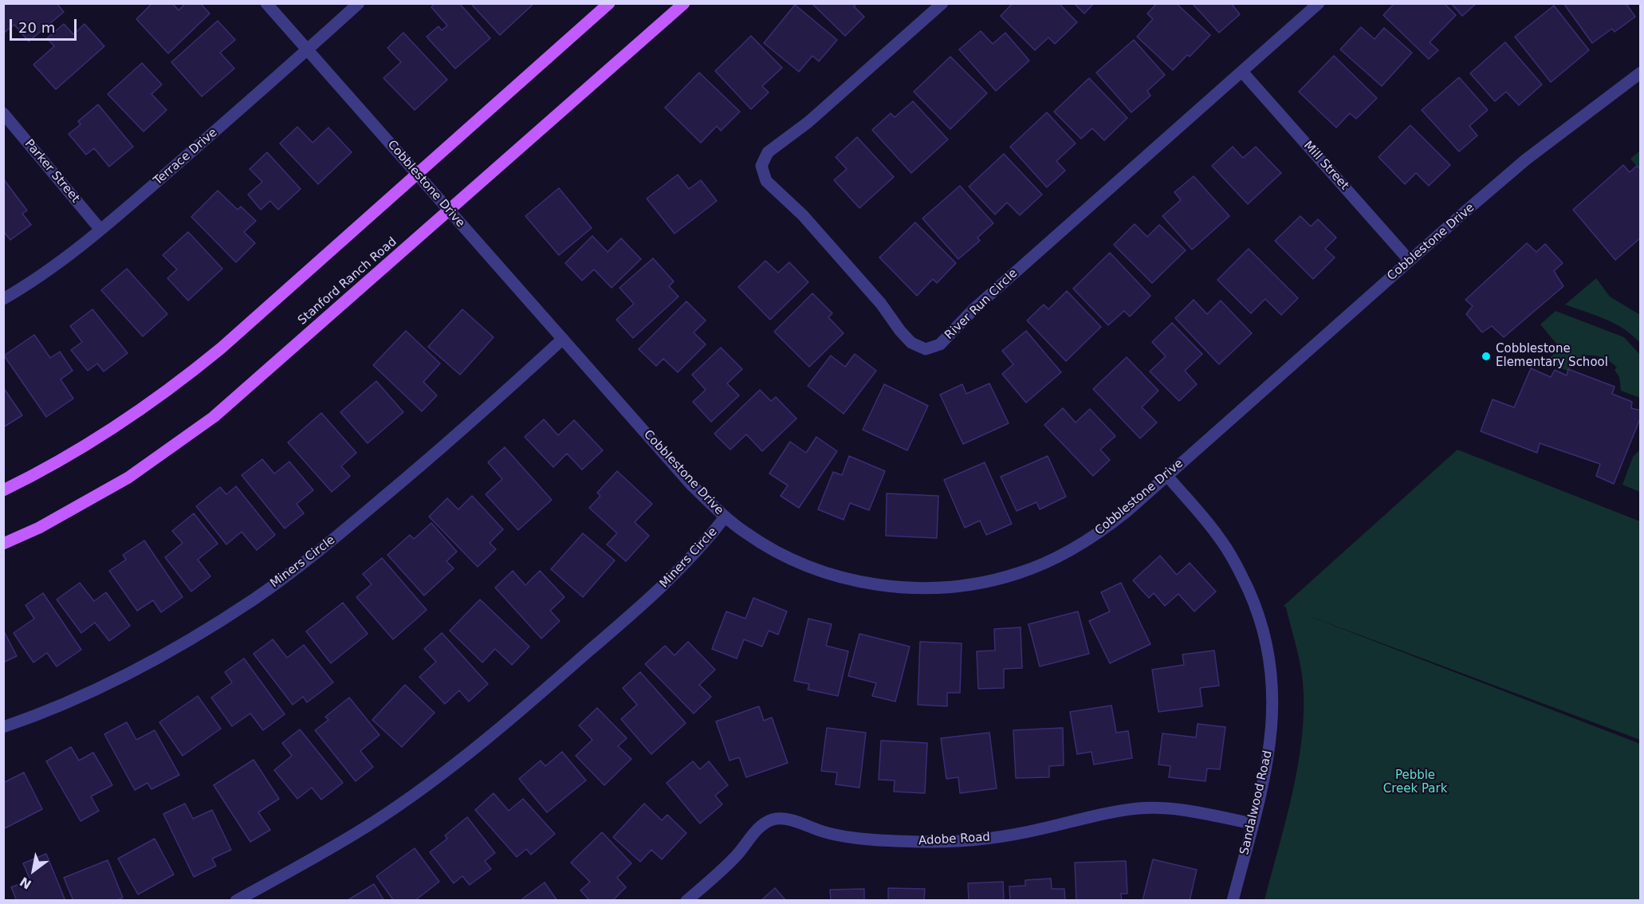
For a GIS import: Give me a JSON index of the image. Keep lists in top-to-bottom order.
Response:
{
  "streets": {
    "main road": ["Stanford Ranch Road"],
    "street": [
      "Terrace Drive",
      "Mill Street",
      "Parker Street",
      "Cobblestone Drive",
      "River Run Circle",
      "Miners Circle",
      "Sandalwood Road",
      "Adobe Road"
    ]
  },
  "crossings": [
    ["Terrace Drive", "Parker Street"],
    ["Terrace Drive", "Cobblestone Drive"],
    ["Mill Street", "Cobblestone Drive"],
    ["Mill Street", "River Run Circle"],
    ["Cobblestone Drive", "Stanford Ranch Road"],
    ["Cobblestone Drive", "Miners Circle"],
    ["Cobblestone Drive", "Sandalwood Road"],
    ["Sandalwood Road", "Adobe Road"]
  ],
  "parks": ["Pebble Creek Park"],
  "places": ["Cobblestone Elementary School"],
  "scale_bar": "20 m",
  "north": "bottom left"
}
